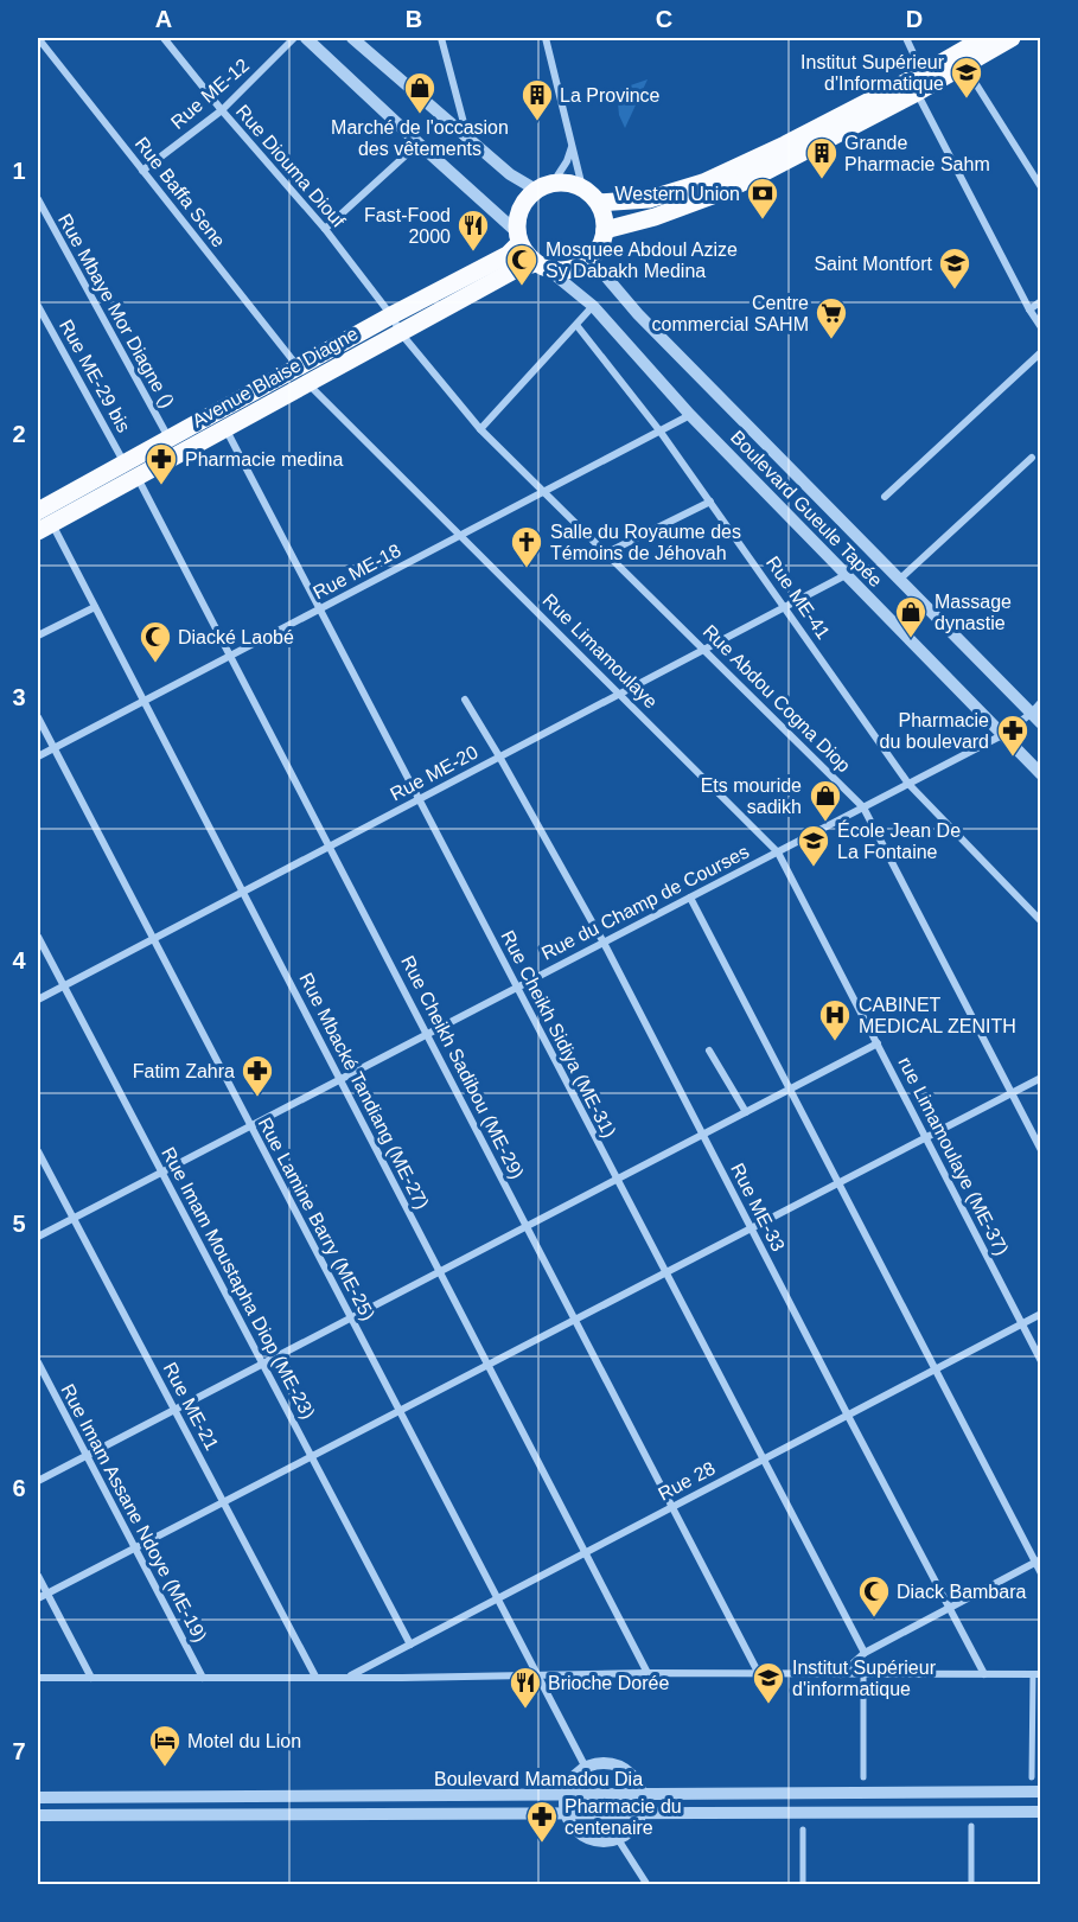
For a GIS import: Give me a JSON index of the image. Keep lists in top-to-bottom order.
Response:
{
  "streets": {
    "main road": ["Avenue Blaise Diagne"],
    "street": [
      "Rue ME-12",
      "Rue Diouma Diouf",
      "Rue Baffa Sene",
      "Rue Mbaye Mor Diagne ()",
      "Rue ME-29 bis",
      "Boulevard Gueule Tapée",
      "Rue ME-18",
      "Rue ME-41",
      "Rue Limamoulaye",
      "Rue Abdou Cogna Diop",
      "Rue ME-20",
      "Rue du Champ de Courses",
      "Rue Cheikh Sidiya (ME-31)",
      "Rue Cheikh Sadibou (ME-29)",
      "Rue Mbacké Tandiang (ME-27)",
      "rue Limamoulaye (ME-37)",
      "Rue ME-33",
      "Rue Lamine Barry (ME-25)",
      "Rue Imam Moustapha Diop (ME-23)",
      "Rue ME-21",
      "Rue 28",
      "Rue Imam Assane Ndoye (ME-19)",
      "Boulevard Mamadou Dia"
    ]
  },
  "crossings": [
    ["Rue ME-12", "Rue Diouma Diouf"],
    ["Rue ME-12", "Rue Baffa Sene"],
    ["Rue Diouma Diouf", "Avenue Blaise Diagne"],
    ["Rue Diouma Diouf", "Rue Abdou Cogna Diop"],
    ["Rue Baffa Sene", "Avenue Blaise Diagne"],
    ["Rue Baffa Sene", "Rue Limamoulaye"],
    ["Rue Mbaye Mor Diagne ()", "Avenue Blaise Diagne"],
    ["Rue ME-29 bis", "Avenue Blaise Diagne"],
    ["Avenue Blaise Diagne", "Boulevard Gueule Tapée"],
    ["Avenue Blaise Diagne", "Rue Limamoulaye"],
    ["Avenue Blaise Diagne", "Rue Abdou Cogna Diop"],
    ["Avenue Blaise Diagne", "Rue Cheikh Sidiya (ME-31)"],
    ["Avenue Blaise Diagne", "Rue Cheikh Sadibou (ME-29)"],
    ["Avenue Blaise Diagne", "Rue Mbacké Tandiang (ME-27)"],
    ["Boulevard Gueule Tapée", "Rue ME-18"],
    ["Boulevard Gueule Tapée", "Rue ME-20"],
    ["Boulevard Gueule Tapée", "Rue du Champ de Courses"],
    ["Rue ME-18", "Rue ME-41"],
    ["Rue ME-18", "Rue Limamoulaye"],
    ["Rue ME-18", "Rue Abdou Cogna Diop"],
    ["Rue ME-18", "Rue Cheikh Sidiya (ME-31)"],
    ["Rue ME-18", "Rue Cheikh Sadibou (ME-29)"],
    ["Rue ME-18", "Rue Mbacké Tandiang (ME-27)"],
    ["Rue ME-18", "Rue Lamine Barry (ME-25)"],
    ["Rue ME-41", "Rue ME-20"],
    ["Rue ME-41", "Rue du Champ de Courses"],
    ["Rue Limamoulaye", "Rue ME-20"],
    ["Rue Limamoulaye", "Rue du Champ de Courses"],
    ["Rue Limamoulaye", "rue Limamoulaye (ME-37)"],
    ["Rue Abdou Cogna Diop", "Rue ME-20"],
    ["Rue Abdou Cogna Diop", "Rue du Champ de Courses"],
    ["Rue ME-20", "Rue Cheikh Sidiya (ME-31)"],
    ["Rue ME-20", "Rue Cheikh Sadibou (ME-29)"],
    ["Rue ME-20", "Rue Mbacké Tandiang (ME-27)"],
    ["Rue ME-20", "Rue ME-33"],
    ["Rue ME-20", "Rue Lamine Barry (ME-25)"],
    ["Rue ME-20", "Rue Imam Moustapha Diop (ME-23)"],
    ["Rue du Champ de Courses", "Rue Cheikh Sidiya (ME-31)"],
    ["Rue du Champ de Courses", "Rue Cheikh Sadibou (ME-29)"],
    ["Rue du Champ de Courses", "Rue Mbacké Tandiang (ME-27)"],
    ["Rue du Champ de Courses", "rue Limamoulaye (ME-37)"],
    ["Rue du Champ de Courses", "Rue ME-33"],
    ["Rue du Champ de Courses", "Rue Lamine Barry (ME-25)"],
    ["Rue du Champ de Courses", "Rue Imam Moustapha Diop (ME-23)"],
    ["Rue du Champ de Courses", "Rue ME-21"],
    ["Rue Cheikh Sidiya (ME-31)", "Rue 28"],
    ["Rue Cheikh Sadibou (ME-29)", "Rue 28"],
    ["Rue Mbacké Tandiang (ME-27)", "Rue 28"],
    ["rue Limamoulaye (ME-37)", "Rue 28"],
    ["Rue ME-33", "Rue 28"],
    ["Rue Lamine Barry (ME-25)", "Rue 28"],
    ["Rue Imam Moustapha Diop (ME-23)", "Rue 28"]
  ],
  "places": {
    "school or university": [
      "Institut Supérieur d'Informatique",
      "Saint Montfort",
      "École Jean De La Fontaine",
      "Institut Supérieur d'informatique"
    ],
    "shop": ["Marché de l'occasion des vêtements", "Massage dynastie", "Ets mouride sadikh"],
    "building": ["La Province", "Grande Pharmacie Sahm"],
    "bank": ["Western Union"],
    "restaurant": ["Fast-Food 2000", "Brioche Dorée"],
    "mosque": ["Mosquee Abdoul Azize Sy Dabakh Medina", "Diacké Laobé", "Diack Bambara"],
    "supermarket": ["Centre commercial SAHM"],
    "pharmacy": [
      "Pharmacie medina",
      "Pharmacie du boulevard",
      "Fatim Zahra",
      "Pharmacie du centenaire"
    ],
    "church": ["Salle du Royaume des Témoins de Jéhovah"],
    "hospital": ["CABINET MEDICAL ZENITH"],
    "hotel": ["Motel du Lion"]
  },
  "grid": {
    "columns": [
      "A",
      "B",
      "C",
      "D"
    ],
    "rows": [
      "1",
      "2",
      "3",
      "4",
      "5",
      "6",
      "7"
    ]
  }
}
